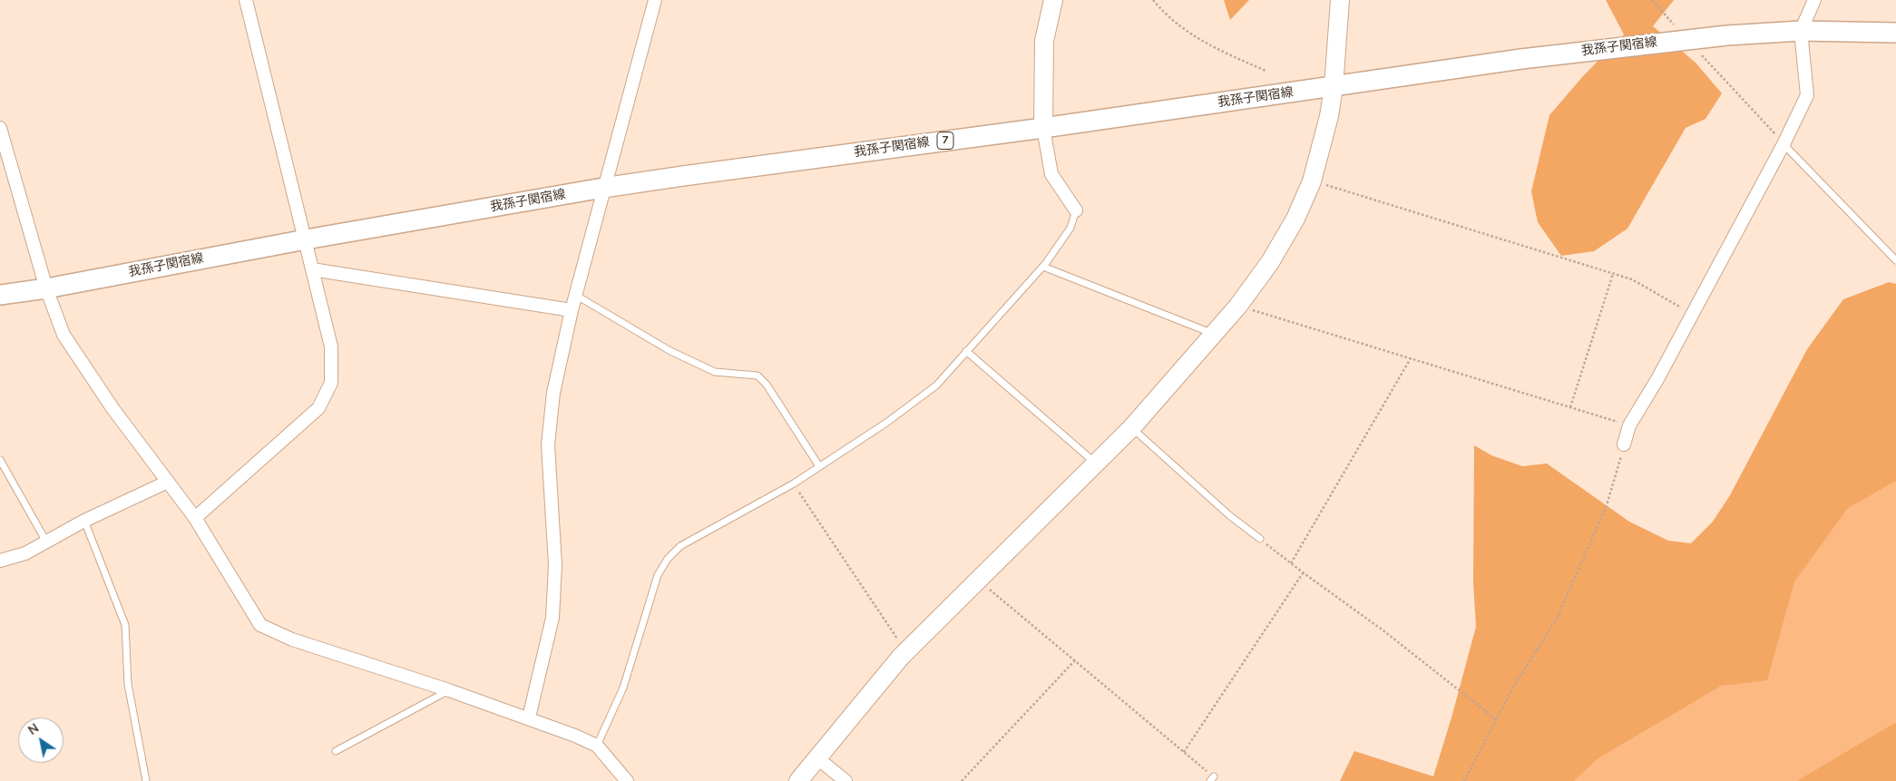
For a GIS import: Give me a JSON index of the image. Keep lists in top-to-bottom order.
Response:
{
  "streets": {
    "main road": ["我孫子関宿線", "7"]
  },
  "north": "top left"
}
